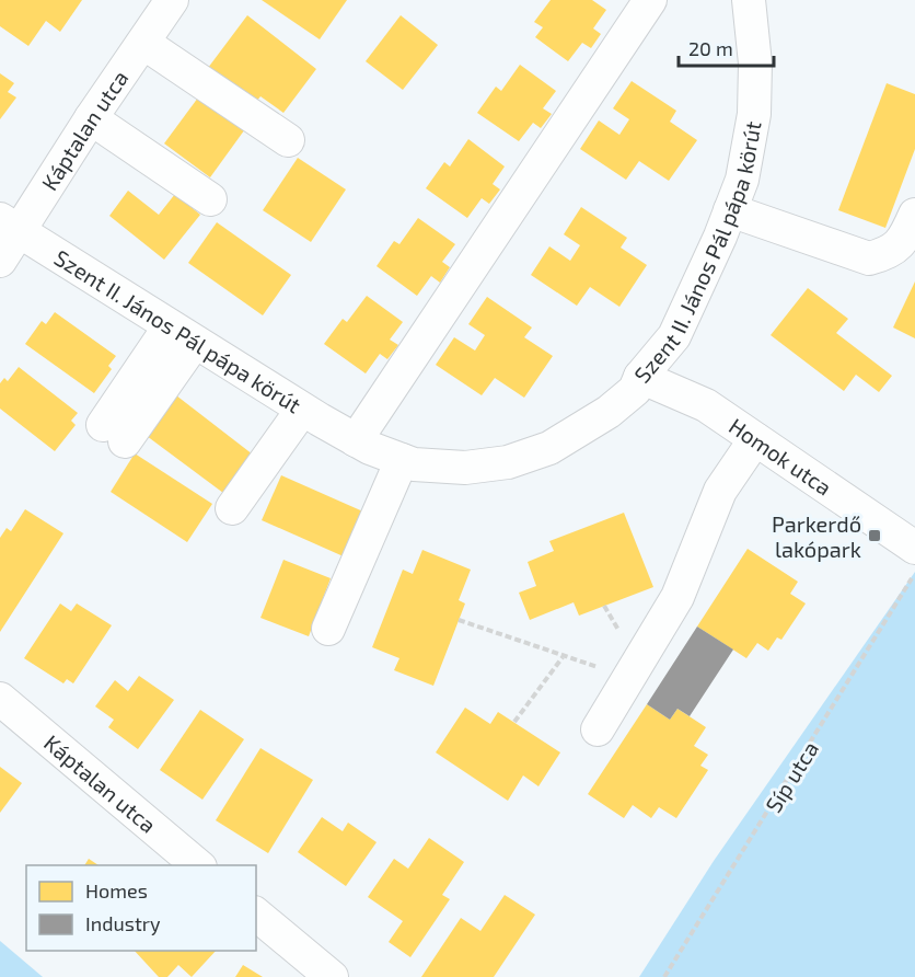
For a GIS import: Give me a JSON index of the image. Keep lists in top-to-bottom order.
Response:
{
  "streets": {
    "street": ["Káptalan utca", "Szent II. János Pál pápa körút", "Homok utca"],
    "path": ["Síp utca"]
  },
  "crossings": [
    ["Káptalan utca", "Szent II. János Pál pápa körút"],
    ["Szent II. János Pál pápa körút", "Homok utca"]
  ],
  "places": {
    "transit": ["Parkerdő lakópark"]
  },
  "legend": ["Homes", "Industry"],
  "scale_bar": "20 m"
}
